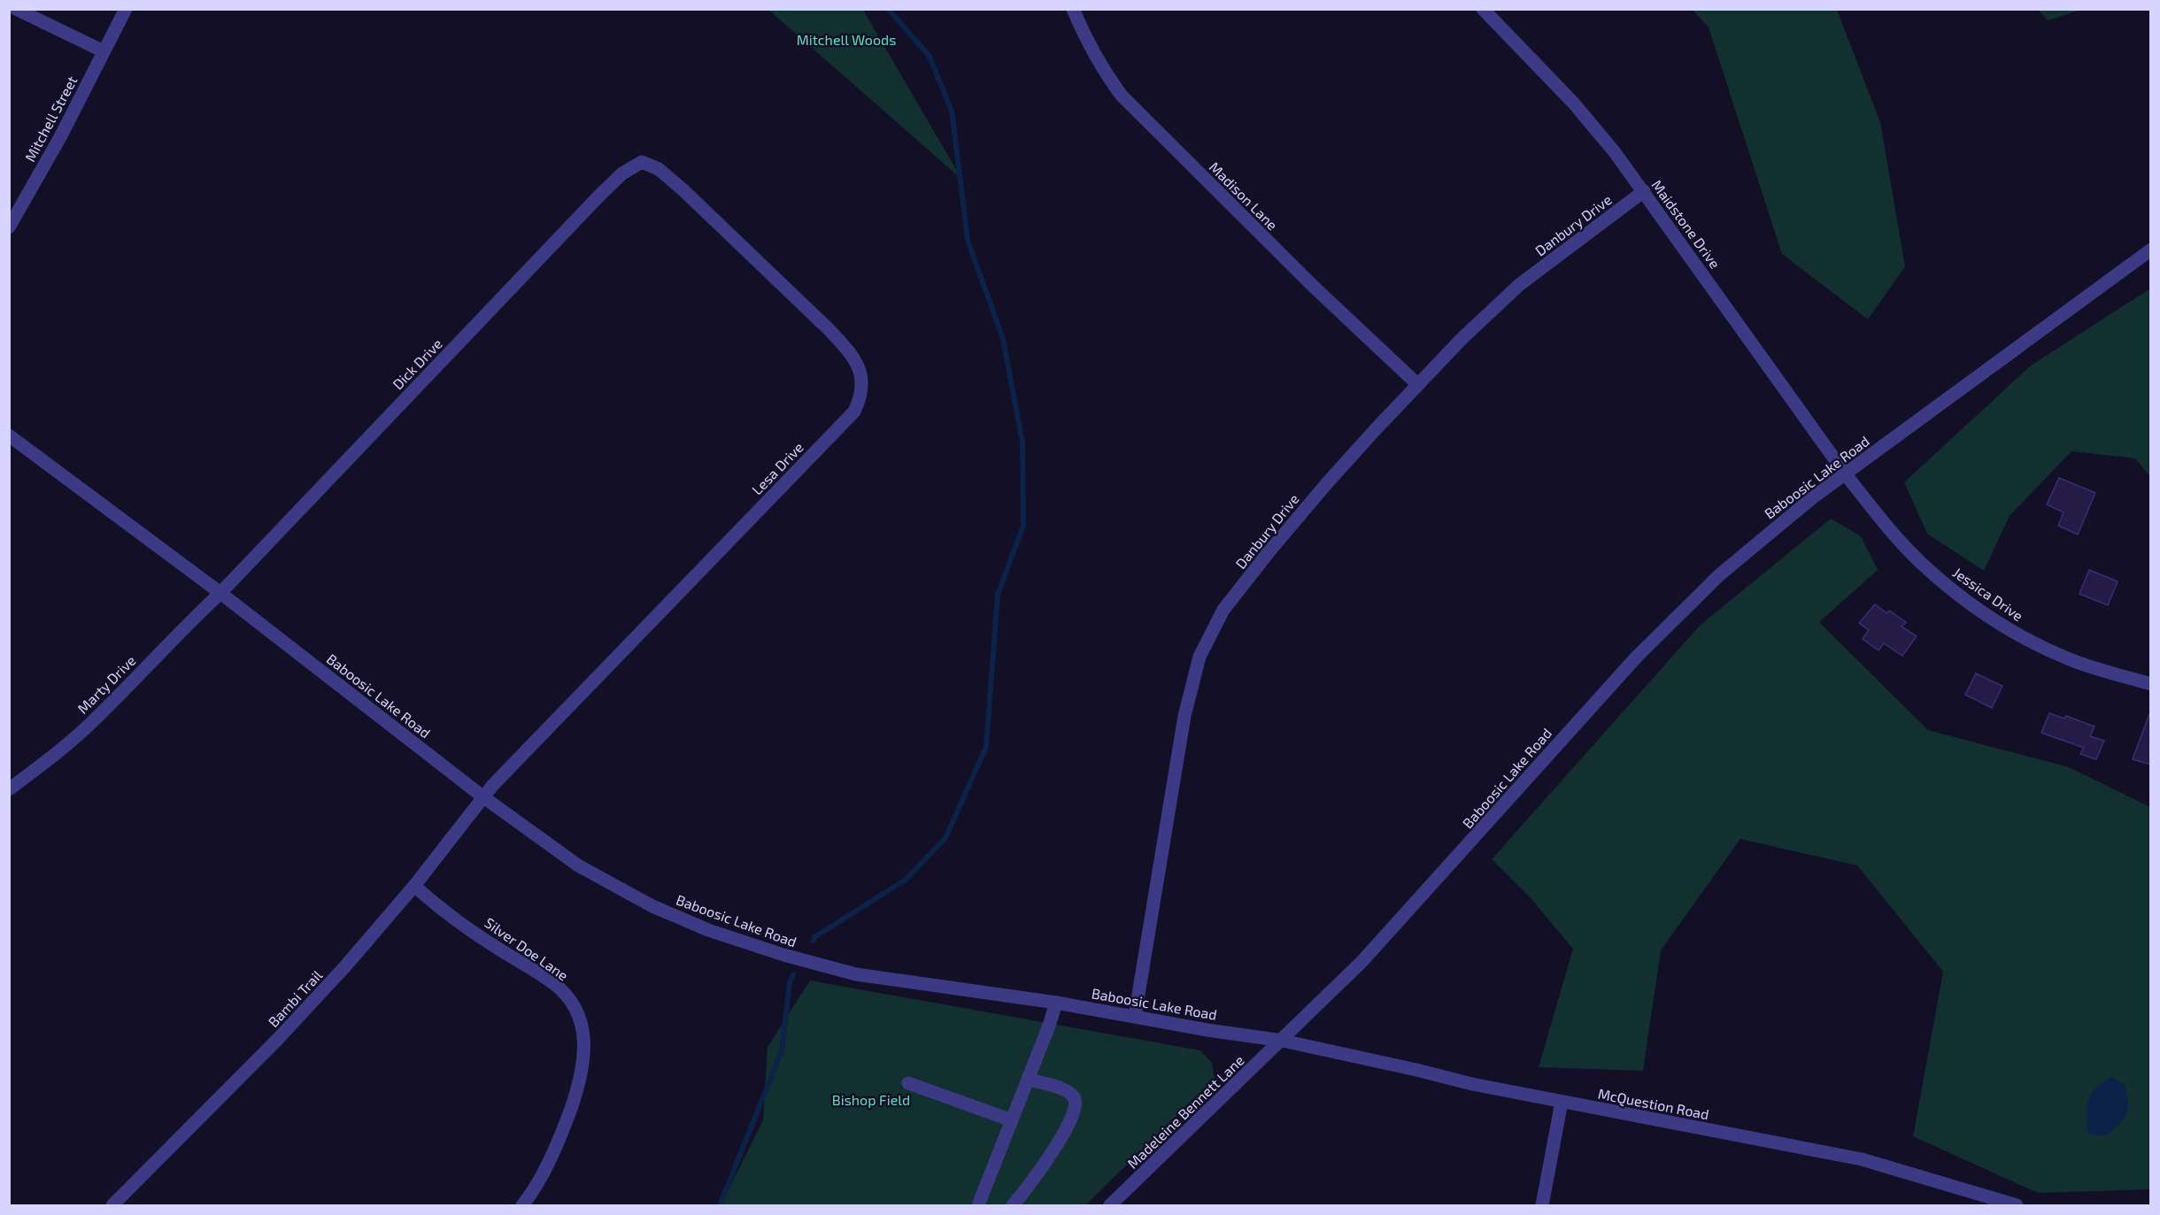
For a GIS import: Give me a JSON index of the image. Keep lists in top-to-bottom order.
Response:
{
  "streets": {
    "street": [
      "Mitchell Street",
      "Madison Lane",
      "Maidstone Drive",
      "Danbury Drive",
      "Dick Drive",
      "Lesa Drive",
      "Baboosic Lake Road",
      "Jessica Drive",
      "Marty Drive",
      "Silver Doe Lane",
      "Bambi Trail",
      "McQuestion Road",
      "Madeleine Bennett Lane"
    ]
  },
  "crossings": [
    ["Madison Lane", "Danbury Drive"],
    ["Maidstone Drive", "Danbury Drive"],
    ["Maidstone Drive", "Baboosic Lake Road"],
    ["Maidstone Drive", "Jessica Drive"],
    ["Danbury Drive", "Baboosic Lake Road"],
    ["Dick Drive", "Lesa Drive"],
    ["Dick Drive", "Baboosic Lake Road"],
    ["Dick Drive", "Marty Drive"],
    ["Lesa Drive", "Baboosic Lake Road"],
    ["Lesa Drive", "Bambi Trail"],
    ["Baboosic Lake Road", "Jessica Drive"],
    ["Baboosic Lake Road", "Marty Drive"],
    ["Baboosic Lake Road", "Bambi Trail"],
    ["Baboosic Lake Road", "McQuestion Road"],
    ["Baboosic Lake Road", "Madeleine Bennett Lane"],
    ["Silver Doe Lane", "Bambi Trail"],
    ["McQuestion Road", "Madeleine Bennett Lane"]
  ],
  "parks": ["Mitchell Woods", "Bishop Field"]
}
